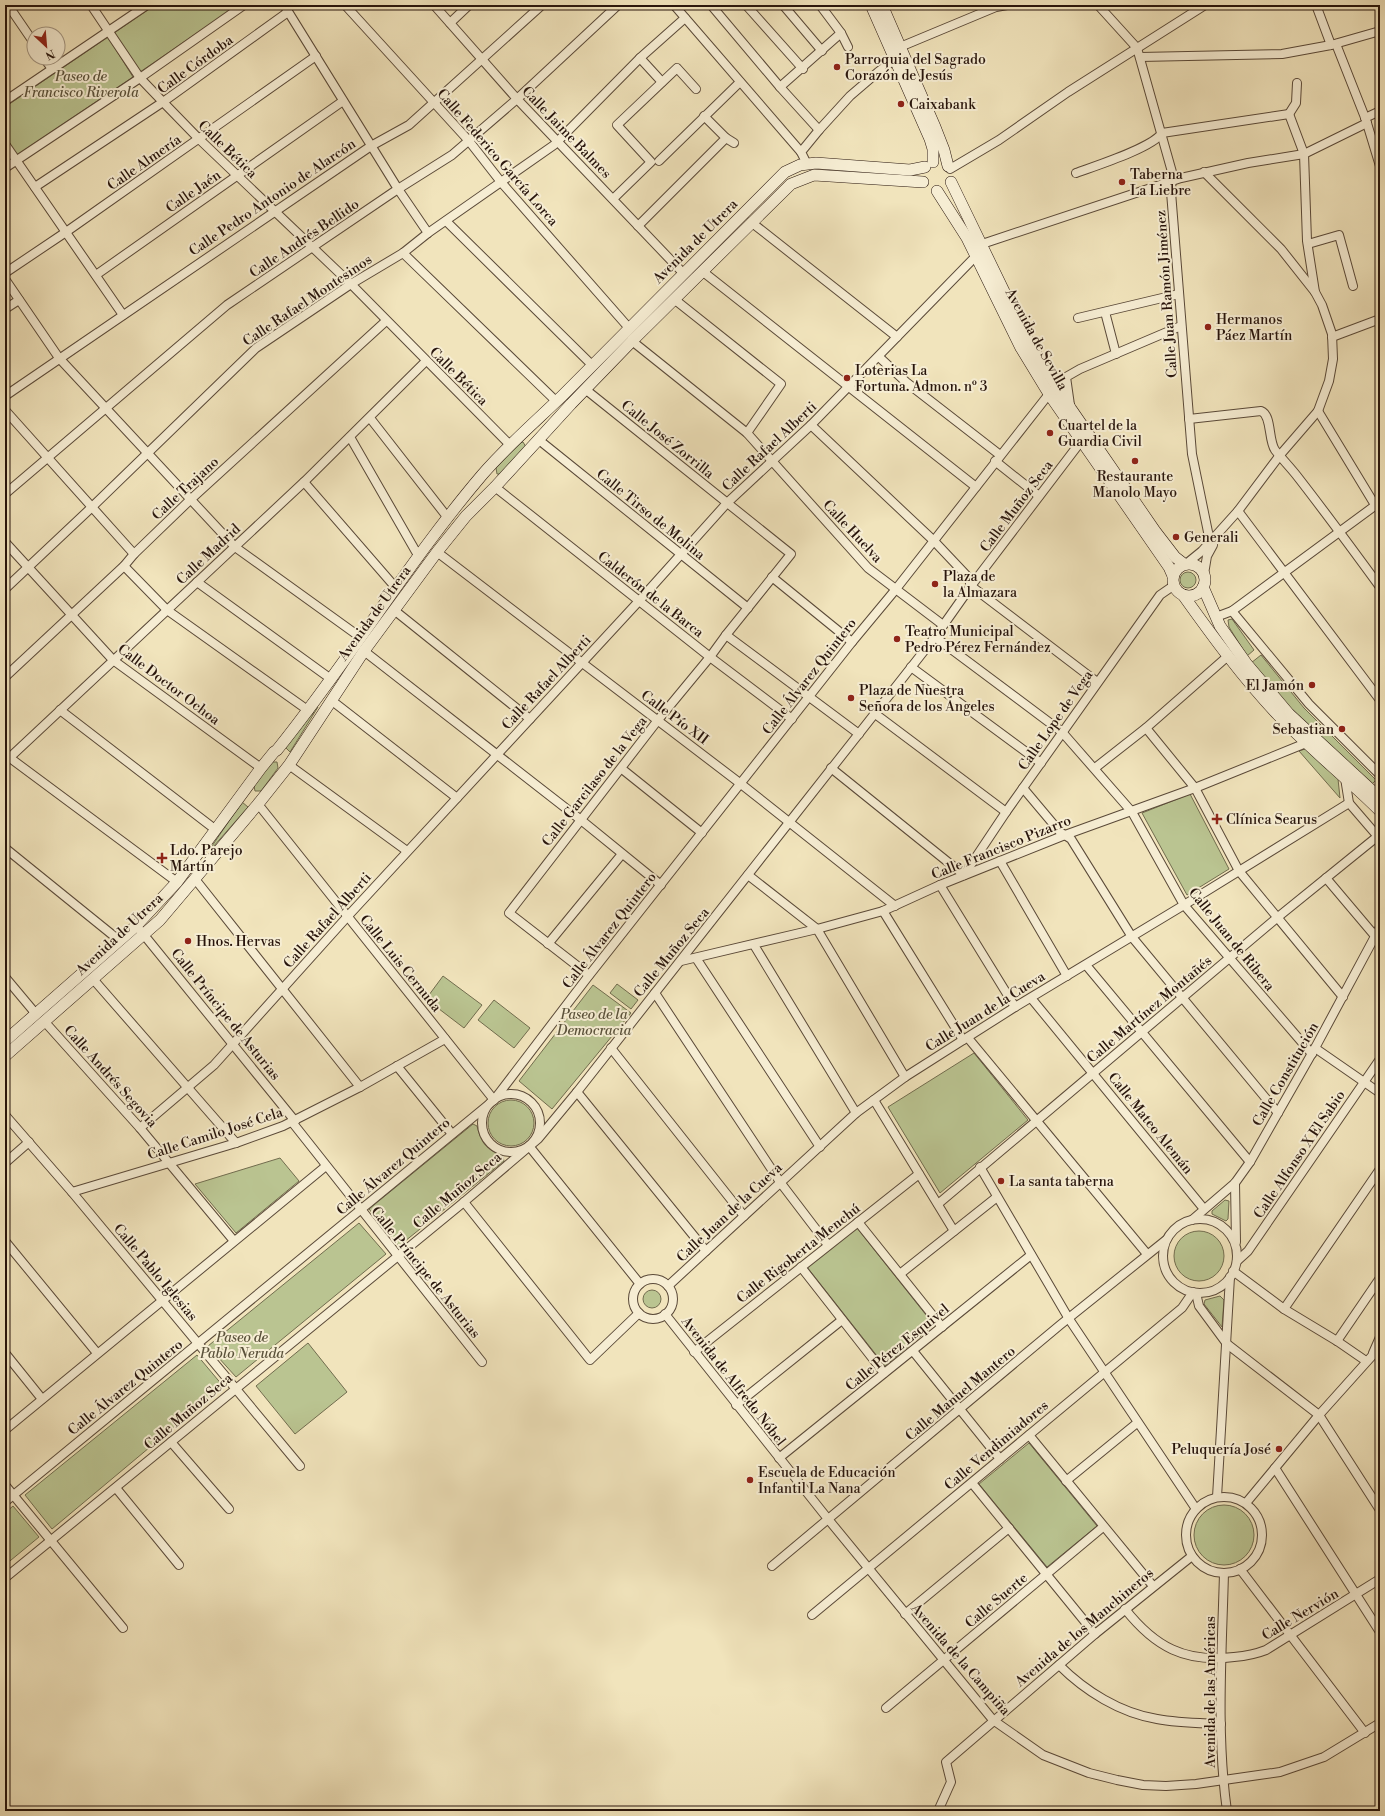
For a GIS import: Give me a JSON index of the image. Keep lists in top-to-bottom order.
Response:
{
  "streets": {
    "street": [
      "Calle Córdoba",
      "Calle Jaime Balmes",
      "Calle Bética",
      "Calle Federico García Lorca",
      "Calle Almería",
      "Calle Jaén",
      "Calle Pedro Antonio de Alarcón",
      "Calle Andrés Bellido",
      "Avenida de Utrera",
      "Calle Juan Ramón Jiménez",
      "Calle Rafael Montesinos",
      "Avenida de Sevilla",
      "Calle José Zorrilla",
      "Calle Rafael Alberti",
      "Calle Trajano",
      "Calle Muñoz Seca",
      "Calle Tirso de Molina",
      "Calle Huelva",
      "Calle Madrid",
      "Calderón de la Barca",
      "Calle Álvarez Quintero",
      "Calle Doctor Ochoa",
      "Calle Pío XII",
      "Calle Lope de Vega",
      "Calle Garcilaso de la Vega",
      "Calle Francisco Pizarro",
      "Calle Juan de Ribera",
      "Calle Luis Cernuda",
      "Calle Martínez Montañés",
      "Calle Juan de la Cueva",
      "Calle Príncipe de Asturias",
      "Calle Constitución",
      "Calle Andrés Segovia",
      "Calle Mateo Alemán",
      "Calle Camilo José Cela",
      "Calle Alfonso X El Sabio",
      "Calle Rigoberta Menchú",
      "Calle Pablo Iglesias",
      "Calle Pérez Esquivel",
      "Avenida de Alfredo Nóbel",
      "Calle Manuel Mantero",
      "Calle Vendimiadores",
      "Calle Suerte",
      "Calle Nervión",
      "Avenida de los Manchineros",
      "Avenida de la Campiña",
      "Avenida de las Américas"
    ]
  },
  "crossings": [
    ["Calle Córdoba", "Calle Bética"],
    ["Calle Jaime Balmes", "Calle Pedro Antonio de Alarcón"],
    ["Calle Jaime Balmes", "Calle Andrés Bellido"],
    ["Calle Jaime Balmes", "Avenida de Utrera"],
    ["Calle Jaime Balmes", "Calle Rafael Montesinos"],
    ["Calle Bética", "Calle Almería"],
    ["Calle Bética", "Calle Jaén"],
    ["Calle Bética", "Calle Pedro Antonio de Alarcón"],
    ["Calle Bética", "Calle Andrés Bellido"],
    ["Calle Bética", "Avenida de Utrera"],
    ["Calle Bética", "Calle Rafael Montesinos"],
    ["Calle Bética", "Calle Trajano"],
    ["Calle Bética", "Calle Madrid"],
    ["Calle Federico García Lorca", "Calle Pedro Antonio de Alarcón"],
    ["Calle Federico García Lorca", "Calle Andrés Bellido"],
    ["Calle Federico García Lorca", "Avenida de Utrera"],
    ["Calle Federico García Lorca", "Calle Rafael Montesinos"],
    ["Avenida de Utrera", "Avenida de Sevilla"],
    ["Avenida de Utrera", "Calle José Zorrilla"],
    ["Avenida de Utrera", "Calle Tirso de Molina"],
    ["Avenida de Utrera", "Calle Huelva"],
    ["Avenida de Utrera", "Calderón de la Barca"],
    ["Avenida de Utrera", "Calle Doctor Ochoa"],
    ["Avenida de Utrera", "Calle Pío XII"],
    ["Avenida de Utrera", "Calle Luis Cernuda"],
    ["Avenida de Utrera", "Calle Príncipe de Asturias"],
    ["Avenida de Utrera", "Calle Andrés Segovia"],
    ["Calle Rafael Montesinos", "Calle Doctor Ochoa"],
    ["Avenida de Sevilla", "Calle Rafael Alberti"],
    ["Avenida de Sevilla", "Calle Muñoz Seca"],
    ["Avenida de Sevilla", "Calle Álvarez Quintero"],
    ["Avenida de Sevilla", "Calle Lope de Vega"],
    ["Calle José Zorrilla", "Calle Rafael Alberti"],
    ["Calle José Zorrilla", "Calle Garcilaso de la Vega"],
    ["Calle Rafael Alberti", "Calle Tirso de Molina"],
    ["Calle Rafael Alberti", "Calle Huelva"],
    ["Calle Rafael Alberti", "Calderón de la Barca"],
    ["Calle Rafael Alberti", "Calle Pío XII"],
    ["Calle Rafael Alberti", "Calle Luis Cernuda"],
    ["Calle Rafael Alberti", "Calle Príncipe de Asturias"],
    ["Calle Rafael Alberti", "Calle Andrés Segovia"],
    ["Calle Trajano", "Calle Doctor Ochoa"],
    ["Calle Muñoz Seca", "Calle Huelva"],
    ["Calle Muñoz Seca", "Calle Álvarez Quintero"],
    ["Calle Muñoz Seca", "Calle Pío XII"],
    ["Calle Muñoz Seca", "Calle Francisco Pizarro"],
    ["Calle Muñoz Seca", "Calle Juan de Ribera"],
    ["Calle Muñoz Seca", "Calle Luis Cernuda"],
    ["Calle Muñoz Seca", "Calle Príncipe de Asturias"],
    ["Calle Muñoz Seca", "Calle Pablo Iglesias"],
    ["Calle Tirso de Molina", "Calle Garcilaso de la Vega"],
    ["Calle Huelva", "Calle Álvarez Quintero"],
    ["Calle Madrid", "Calle Doctor Ochoa"],
    ["Calderón de la Barca", "Calle Álvarez Quintero"],
    ["Calderón de la Barca", "Calle Garcilaso de la Vega"],
    ["Calle Álvarez Quintero", "Calle Pío XII"],
    ["Calle Álvarez Quintero", "Calle Luis Cernuda"],
    ["Calle Álvarez Quintero", "Calle Príncipe de Asturias"],
    ["Calle Álvarez Quintero", "Calle Pablo Iglesias"],
    ["Calle Pío XII", "Calle Garcilaso de la Vega"],
    ["Calle Pío XII", "Calle Francisco Pizarro"],
    ["Calle Lope de Vega", "Calle Francisco Pizarro"],
    ["Calle Lope de Vega", "Calle Juan de Ribera"],
    ["Calle Francisco Pizarro", "Calle Juan de Ribera"],
    ["Calle Juan de Ribera", "Calle Martínez Montañés"],
    ["Calle Juan de Ribera", "Calle Juan de la Cueva"],
    ["Calle Juan de Ribera", "Calle Constitución"],
    ["Calle Juan de Ribera", "Calle Alfonso X El Sabio"],
    ["Calle Luis Cernuda", "Calle Camilo José Cela"],
    ["Calle Martínez Montañés", "Calle Mateo Alemán"],
    ["Calle Juan de la Cueva", "Calle Mateo Alemán"],
    ["Calle Juan de la Cueva", "Avenida de Alfredo Nóbel"],
    ["Calle Príncipe de Asturias", "Calle Camilo José Cela"],
    ["Calle Constitución", "Calle Mateo Alemán"],
    ["Calle Constitución", "Calle Alfonso X El Sabio"],
    ["Calle Constitución", "Calle Manuel Mantero"],
    ["Calle Constitución", "Calle Vendimiadores"],
    ["Calle Andrés Segovia", "Calle Camilo José Cela"],
    ["Calle Camilo José Cela", "Calle Pablo Iglesias"],
    ["Calle Alfonso X El Sabio", "Calle Manuel Mantero"],
    ["Calle Alfonso X El Sabio", "Calle Vendimiadores"],
    ["Calle Rigoberta Menchú", "Avenida de Alfredo Nóbel"],
    ["Calle Pérez Esquivel", "Avenida de Alfredo Nóbel"],
    ["Avenida de Alfredo Nóbel", "Calle Manuel Mantero"],
    ["Avenida de Alfredo Nóbel", "Avenida de la Campiña"],
    ["Calle Manuel Mantero", "Calle Vendimiadores"],
    ["Calle Manuel Mantero", "Avenida de la Campiña"],
    ["Calle Vendimiadores", "Avenida de la Campiña"],
    ["Calle Suerte", "Avenida de la Campiña"],
    ["Calle Nervión", "Avenida de los Manchineros"],
    ["Calle Nervión", "Avenida de las Américas"],
    ["Avenida de los Manchineros", "Avenida de la Campiña"],
    ["Avenida de los Manchineros", "Avenida de las Américas"],
    ["Avenida de la Campiña", "Avenida de las Américas"]
  ],
  "parks": ["Paseo de Francisco Riverola", "Paseo de la Democracia", "Paseo de Pablo Neruda"],
  "places": {
    "other": [
      "Parroquia del Sagrado Corazón de Jesús",
      "Caixabank",
      "Taberna La Liebre",
      "Hermanos Páez Martín",
      "Loterias La Fortuna. Admon. nº 3",
      "Cuartel de la Guardia Civil",
      "Restaurante Manolo Mayo",
      "Generali",
      "Plaza de la Almazara",
      "Teatro Municipal Pedro Pérez Fernández",
      "El Jamón",
      "Plaza de Nuestra Señora de los Ángeles",
      "Sebastian",
      "Hnos. Hervas",
      "La santa taberna",
      "Peluquería José",
      "Escuela de Educación Infantil La Nana"
    ],
    "health": ["Clínica Searus", "Ldo. Parejo Martín"]
  },
  "north": "bottom right"
}
